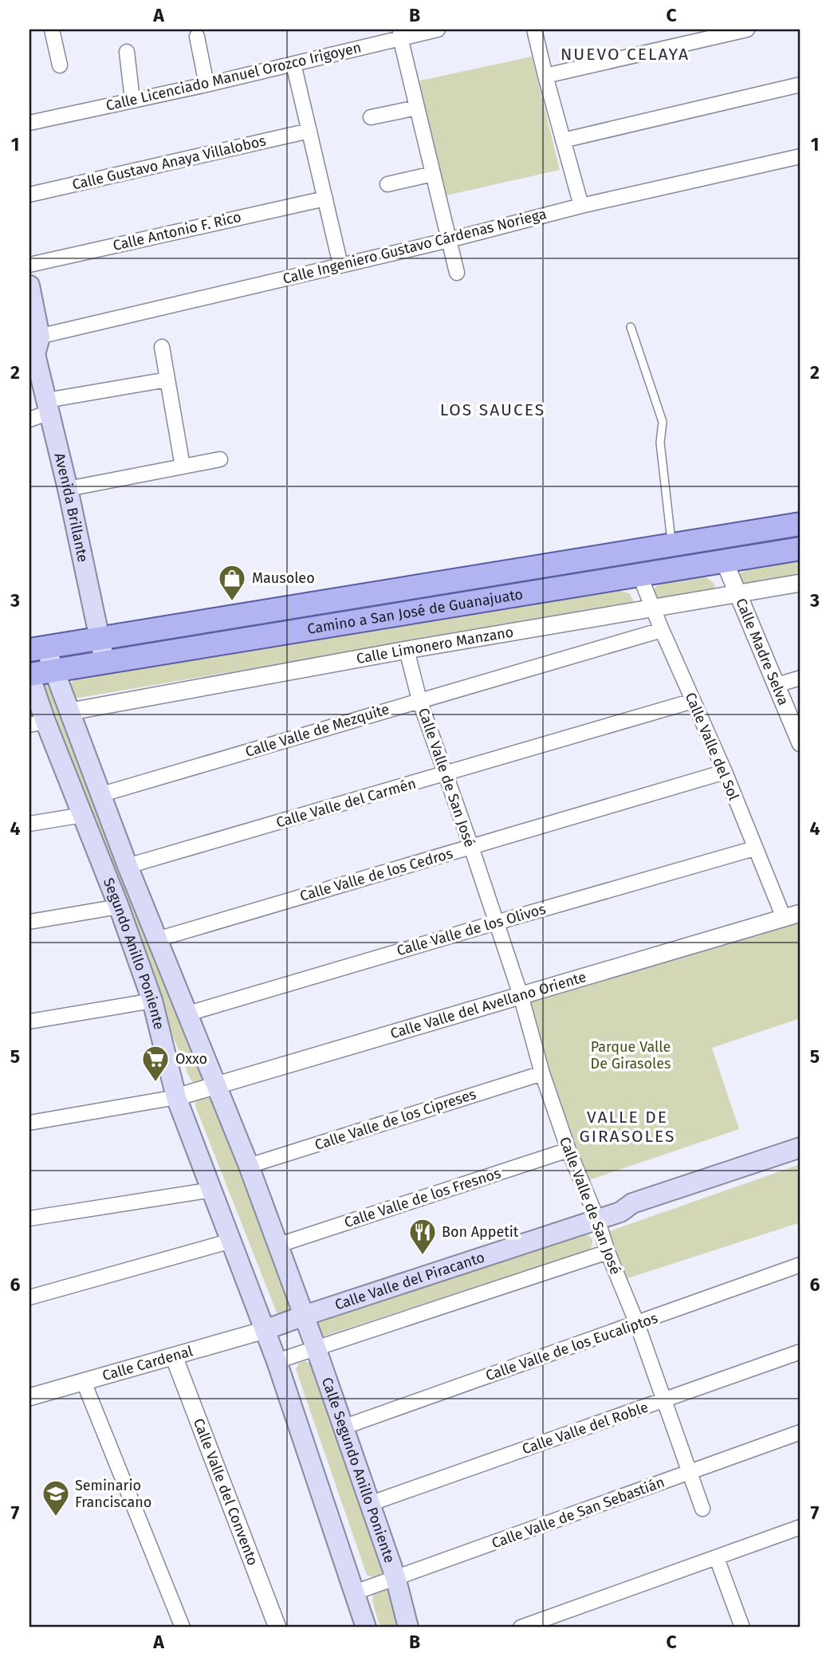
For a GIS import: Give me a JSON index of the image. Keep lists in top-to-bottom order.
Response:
{
  "streets": {
    "main road": [
      "Avenida Brillante",
      "Camino a San José de Guanajuato",
      "Segundo Anillo Poniente",
      "Calle Valle del Piracanto",
      "Calle Segundo Anillo Poniente"
    ],
    "street": [
      "Calle Licenciado Manuel Orozco Irigoyen",
      "Calle Gustavo Anaya Villalobos",
      "Calle Antonio F. Rico",
      "Calle Ingeniero Gustavo Cárdenas Noriega",
      "Calle Limonero Manzano",
      "Calle Madre Selva",
      "Calle Valle de Mezquite",
      "Calle Valle del Sol",
      "Calle Valle de San José",
      "Calle Valle del Carmén",
      "Calle Valle de los Cedros",
      "Calle Valle de los Olivos",
      "Calle Valle del Avellano Oriente",
      "Calle Valle de los Cipreses",
      "Calle Valle de los Fresnos",
      "Calle Valle de los Eucaliptos",
      "Calle Cardenal",
      "Calle Valle del Roble",
      "Calle Valle del Convento",
      "Calle Valle de San Sebastián"
    ]
  },
  "crossings": [
    ["Calle Ingeniero Gustavo Cárdenas Noriega", "Avenida Brillante"],
    ["Avenida Brillante", "Camino a San José de Guanajuato"],
    ["Camino a San José de Guanajuato", "Calle Madre Selva"],
    ["Camino a San José de Guanajuato", "Calle Valle del Sol"],
    ["Camino a San José de Guanajuato", "Segundo Anillo Poniente"],
    ["Calle Limonero Manzano", "Calle Madre Selva"],
    ["Calle Limonero Manzano", "Calle Valle del Sol"],
    ["Calle Limonero Manzano", "Calle Valle de San José"],
    ["Calle Limonero Manzano", "Segundo Anillo Poniente"],
    ["Calle Valle de Mezquite", "Calle Valle del Sol"],
    ["Calle Valle de Mezquite", "Calle Valle de San José"],
    ["Calle Valle de Mezquite", "Segundo Anillo Poniente"],
    ["Calle Valle del Sol", "Calle Valle del Carmén"],
    ["Calle Valle del Sol", "Calle Valle de los Cedros"],
    ["Calle Valle del Sol", "Calle Valle de los Olivos"],
    ["Calle Valle del Sol", "Calle Valle del Avellano Oriente"],
    ["Calle Valle de San José", "Calle Valle del Carmén"],
    ["Calle Valle de San José", "Calle Valle de los Cedros"],
    ["Calle Valle de San José", "Calle Valle de los Olivos"],
    ["Calle Valle de San José", "Calle Valle del Avellano Oriente"],
    ["Calle Valle de San José", "Calle Valle de los Cipreses"],
    ["Calle Valle de San José", "Calle Valle de los Fresnos"],
    ["Calle Valle de San José", "Calle Valle del Piracanto"],
    ["Calle Valle de San José", "Calle Valle de los Eucaliptos"],
    ["Calle Valle de San José", "Calle Valle del Roble"],
    ["Calle Valle de San José", "Calle Valle de San Sebastián"],
    ["Calle Valle del Carmén", "Segundo Anillo Poniente"],
    ["Calle Valle de los Cedros", "Segundo Anillo Poniente"],
    ["Calle Valle de los Olivos", "Segundo Anillo Poniente"],
    ["Segundo Anillo Poniente", "Calle Valle del Avellano Oriente"],
    ["Segundo Anillo Poniente", "Calle Valle de los Cipreses"],
    ["Segundo Anillo Poniente", "Calle Valle de los Fresnos"],
    ["Segundo Anillo Poniente", "Calle Valle del Piracanto"],
    ["Segundo Anillo Poniente", "Calle Cardenal"],
    ["Segundo Anillo Poniente", "Calle Segundo Anillo Poniente"],
    ["Calle Valle del Piracanto", "Calle Cardenal"],
    ["Calle Valle del Piracanto", "Calle Segundo Anillo Poniente"],
    ["Calle Valle de los Eucaliptos", "Calle Segundo Anillo Poniente"],
    ["Calle Cardenal", "Calle Valle del Convento"],
    ["Calle Valle del Roble", "Calle Segundo Anillo Poniente"],
    ["Calle Segundo Anillo Poniente", "Calle Valle de San Sebastián"]
  ],
  "districts": ["NUEVO CELAYA", "LOS SAUCES", "VALLE DE GIRASOLES"],
  "parks": ["Parque Valle De Girasoles"],
  "places": {
    "shop": ["Mausoleo"],
    "supermarket": ["Oxxo"],
    "restaurant": ["Bon Appetit"],
    "school or university": ["Seminario Franciscano"]
  },
  "grid": {
    "columns": ["A", "B", "C"],
    "rows": [
      "1",
      "2",
      "3",
      "4",
      "5",
      "6",
      "7"
    ]
  }
}
